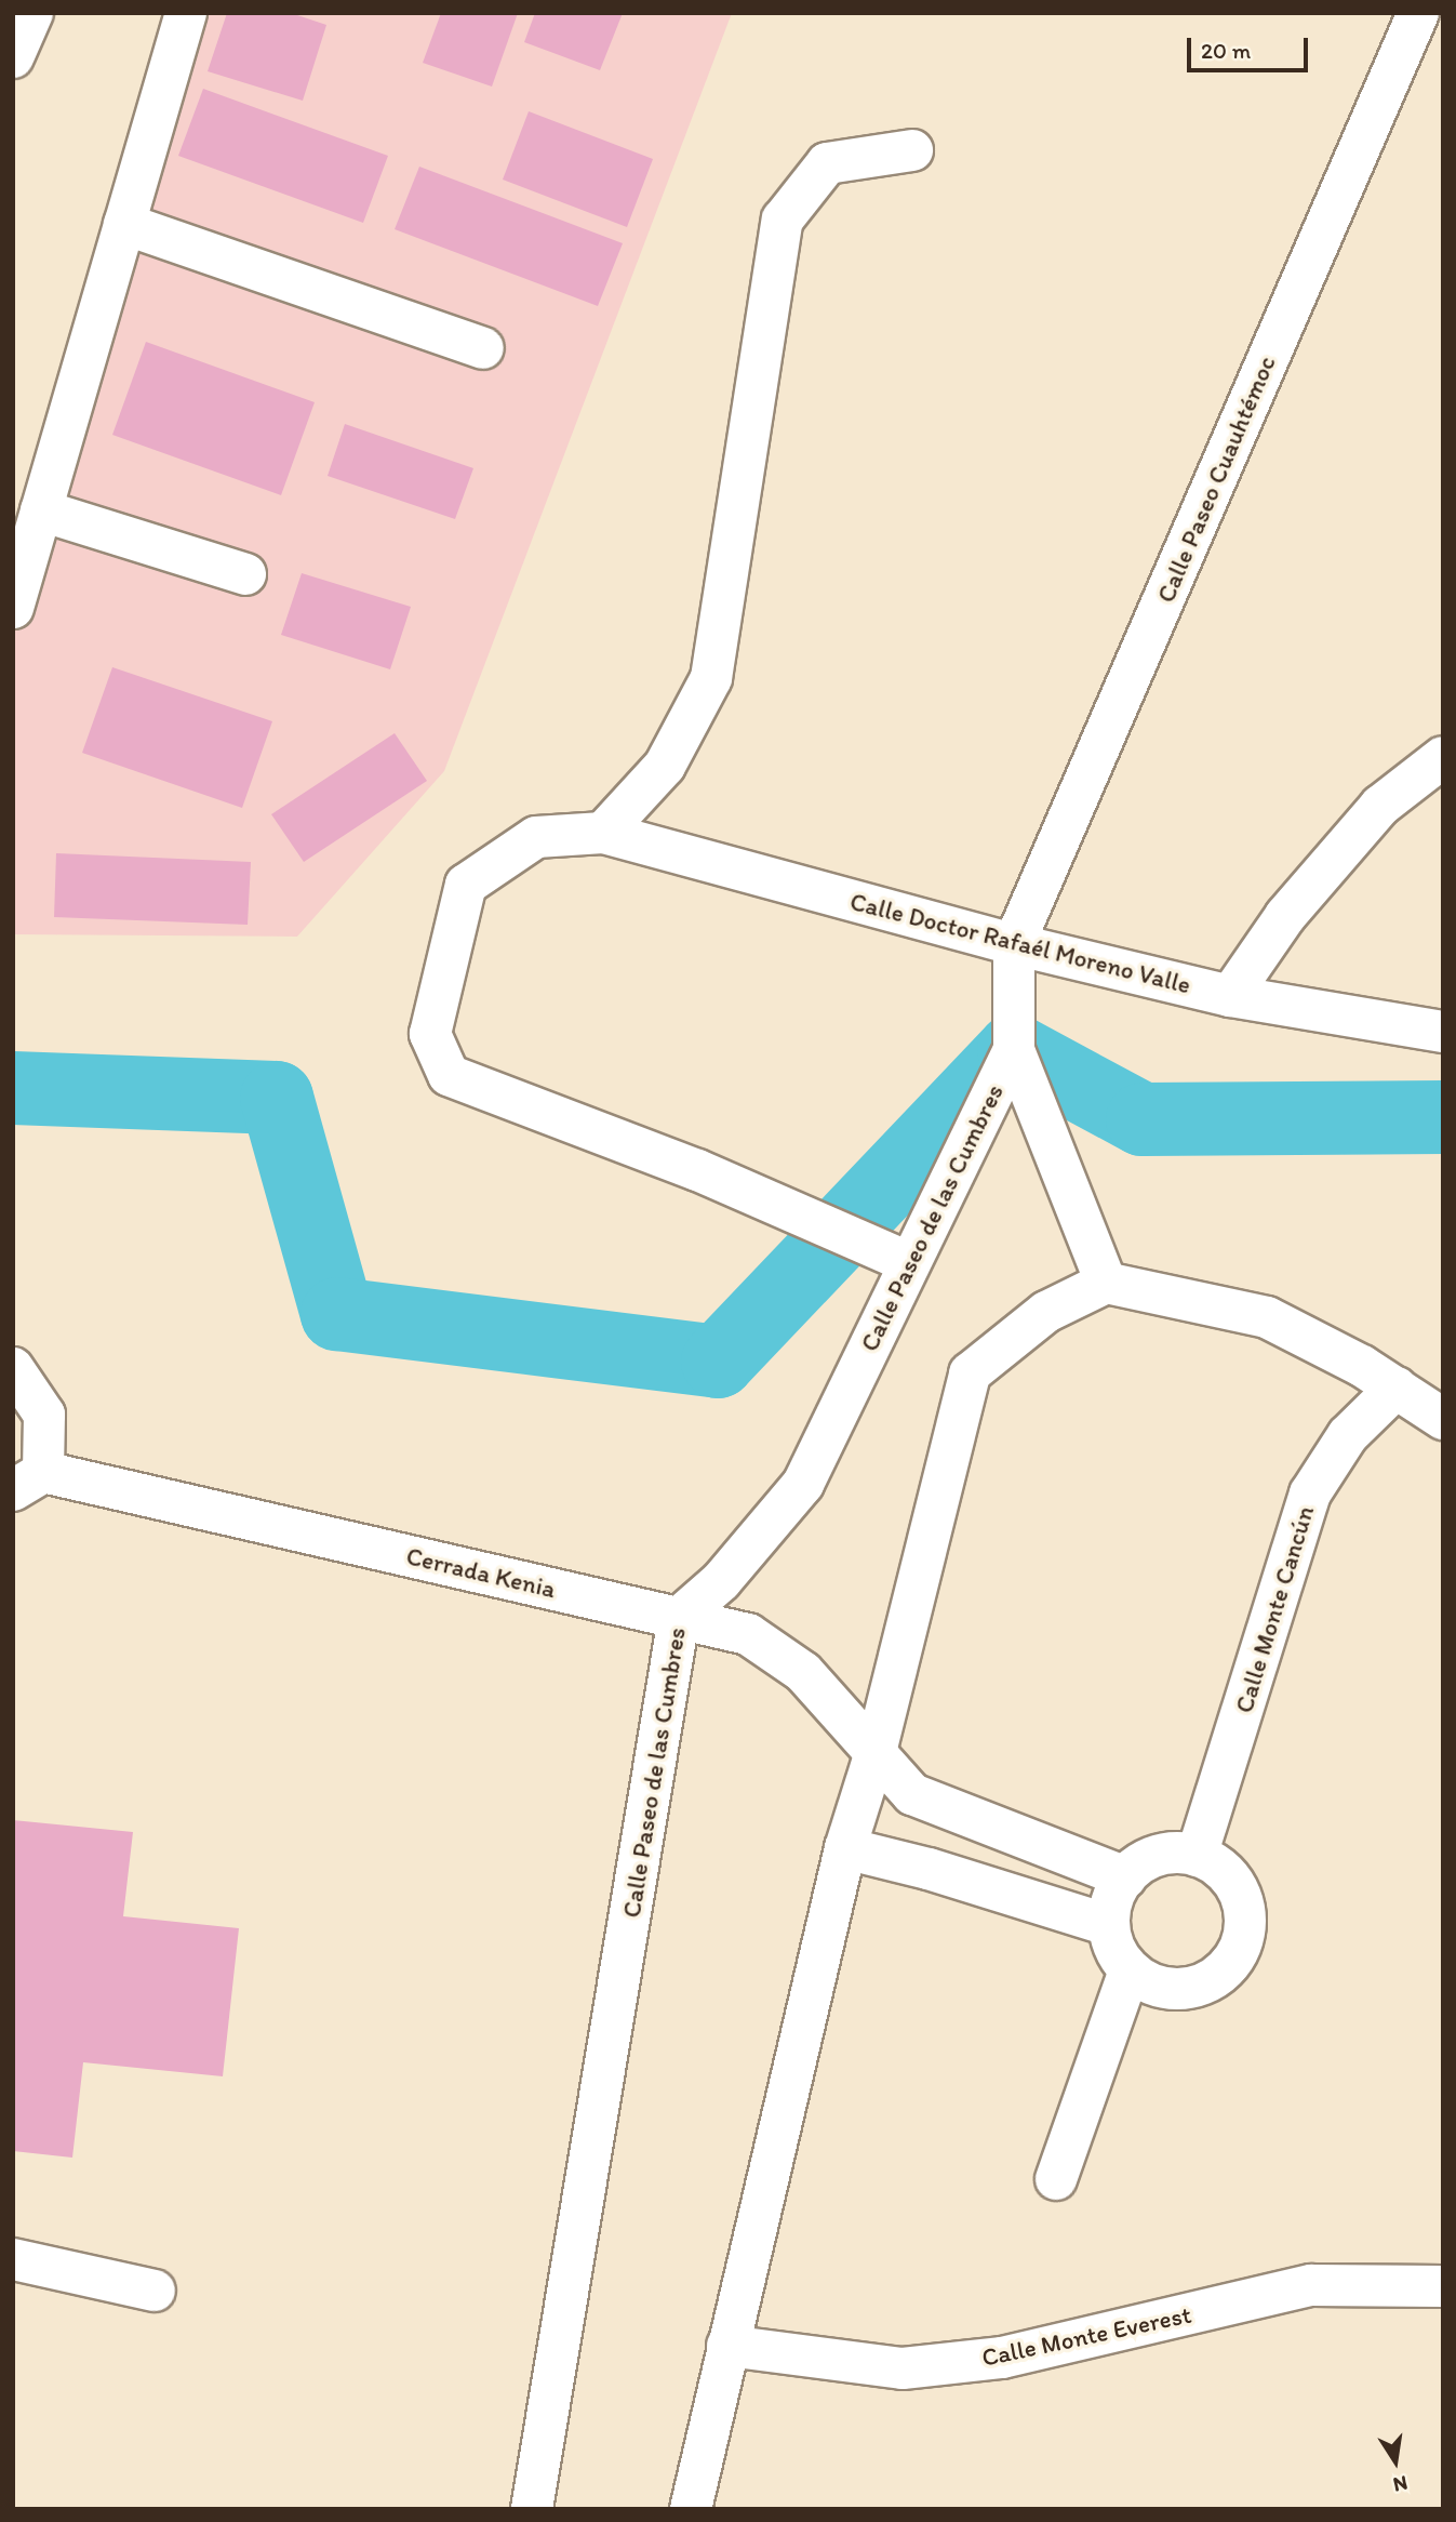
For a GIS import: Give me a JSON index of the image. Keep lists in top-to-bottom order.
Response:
{
  "streets": {
    "street": [
      "Calle Paseo Cuauhtémoc",
      "Calle Doctor Rafaél Moreno Valle",
      "Calle Paseo de las Cumbres",
      "Cerrada Kenia",
      "Calle Monte Cancún",
      "Calle Monte Everest"
    ]
  },
  "crossings": [
    ["Calle Paseo Cuauhtémoc", "Calle Doctor Rafaél Moreno Valle"],
    ["Calle Paseo Cuauhtémoc", "Calle Paseo de las Cumbres"],
    ["Calle Doctor Rafaél Moreno Valle", "Calle Paseo de las Cumbres"],
    ["Calle Paseo de las Cumbres", "Cerrada Kenia"]
  ],
  "scale_bar": "20 m",
  "north": "bottom"
}
